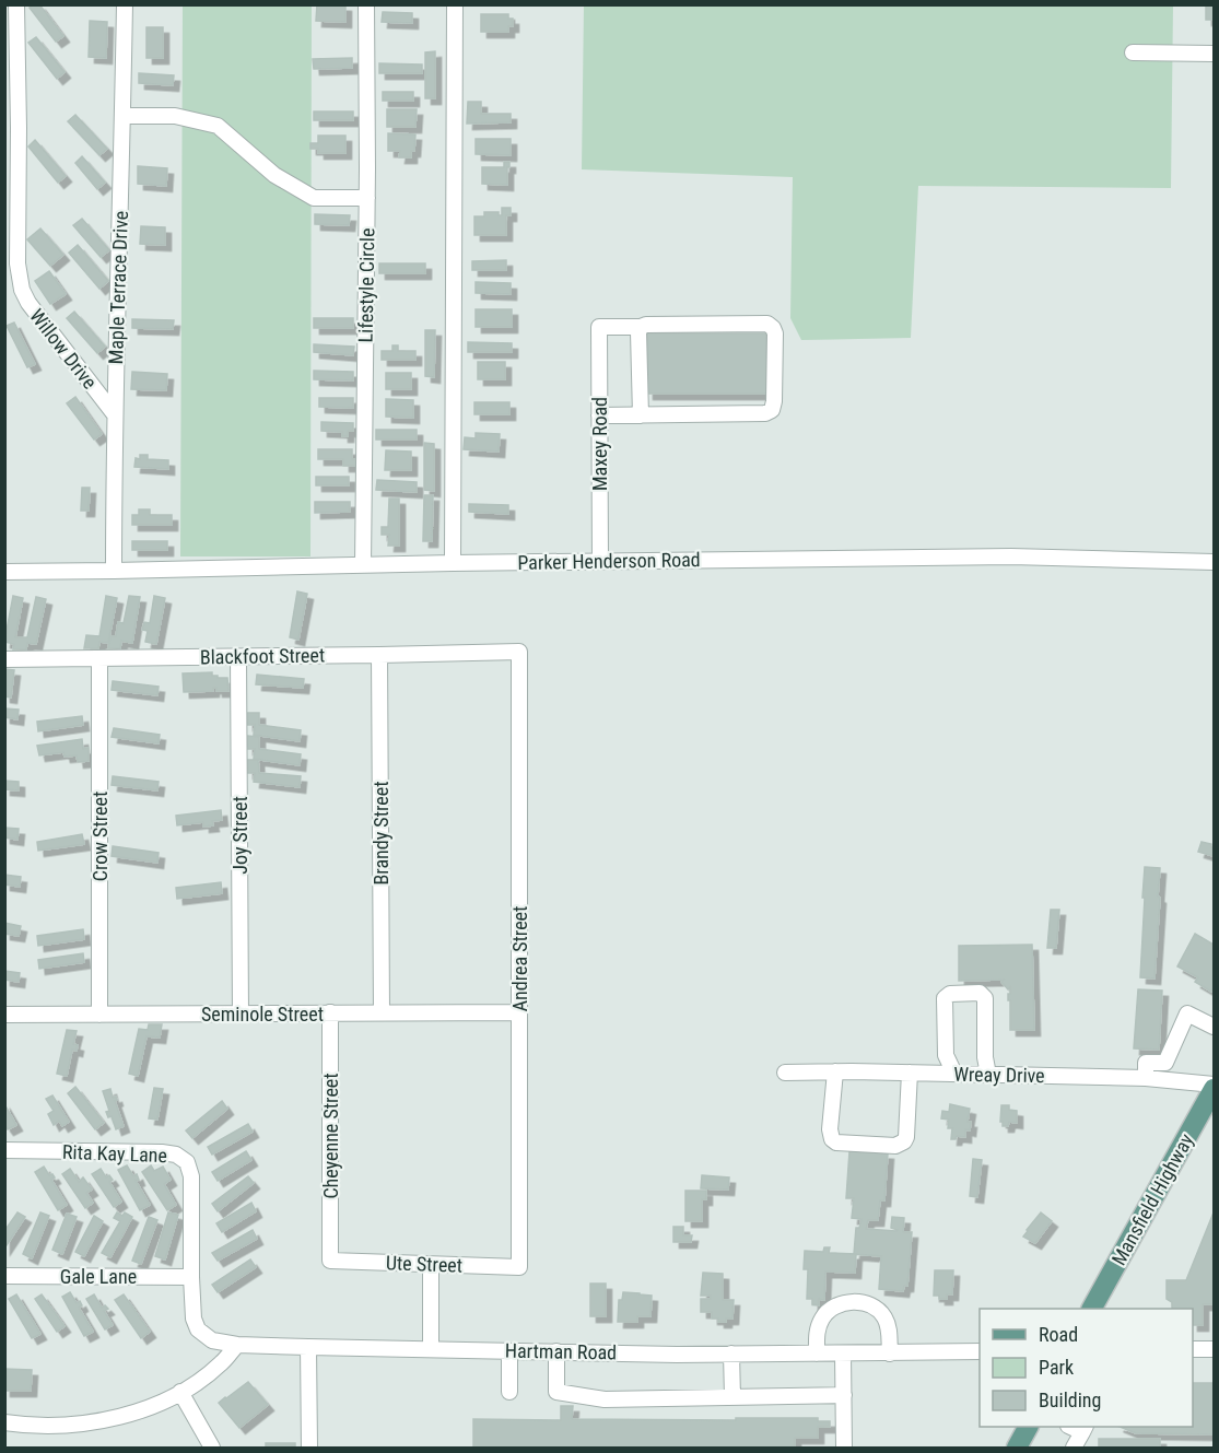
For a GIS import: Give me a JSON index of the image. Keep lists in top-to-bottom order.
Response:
{
  "streets": {
    "main road": ["Mansfield Highway"],
    "street": [
      "Lifestyle Circle",
      "Maple Terrace Drive",
      "Willow Drive",
      "Maxey Road",
      "Parker Henderson Road",
      "Blackfoot Street",
      "Brandy Street",
      "Joy Street",
      "Crow Street",
      "Andrea Street",
      "Seminole Street",
      "Wreay Drive",
      "Cheyenne Street",
      "Rita Kay Lane",
      "Ute Street",
      "Gale Lane",
      "Hartman Road"
    ]
  },
  "crossings": [
    ["Lifestyle Circle", "Parker Henderson Road"],
    ["Maple Terrace Drive", "Willow Drive"],
    ["Maple Terrace Drive", "Parker Henderson Road"],
    ["Maxey Road", "Parker Henderson Road"],
    ["Blackfoot Street", "Brandy Street"],
    ["Blackfoot Street", "Joy Street"],
    ["Blackfoot Street", "Crow Street"],
    ["Blackfoot Street", "Andrea Street"],
    ["Brandy Street", "Seminole Street"],
    ["Joy Street", "Seminole Street"],
    ["Crow Street", "Seminole Street"],
    ["Andrea Street", "Seminole Street"],
    ["Andrea Street", "Ute Street"],
    ["Seminole Street", "Cheyenne Street"],
    ["Cheyenne Street", "Ute Street"],
    ["Rita Kay Lane", "Gale Lane"],
    ["Rita Kay Lane", "Hartman Road"],
    ["Gale Lane", "Hartman Road"]
  ],
  "legend": ["Road", "Park", "Building"]
}
